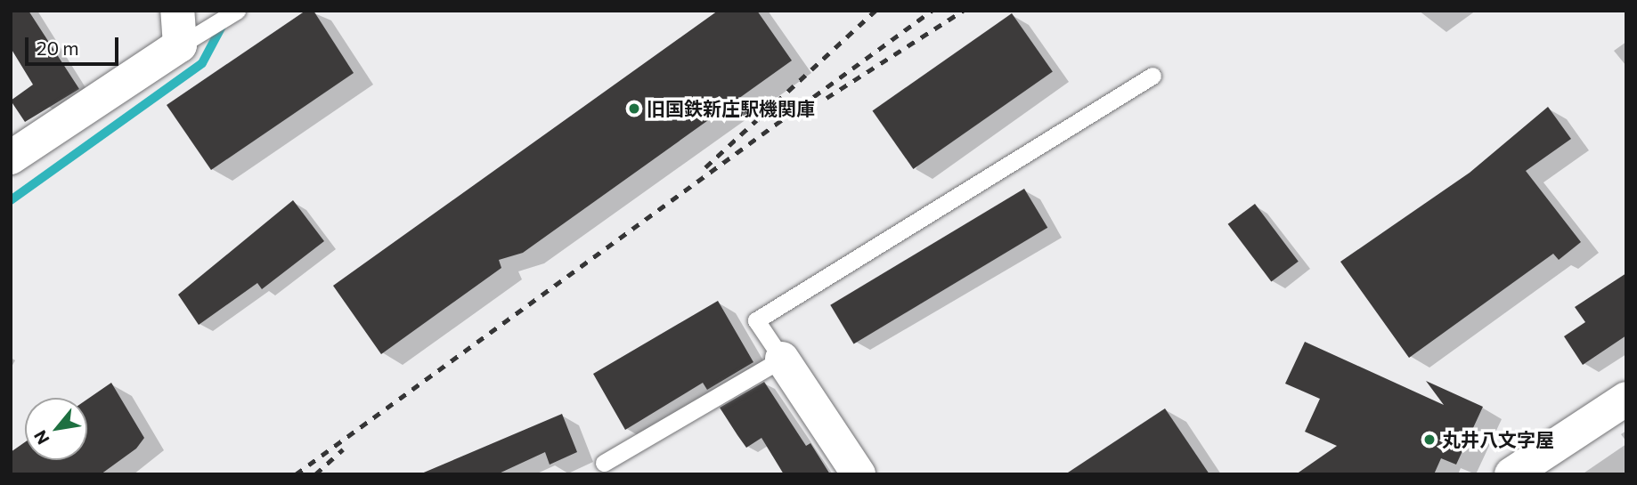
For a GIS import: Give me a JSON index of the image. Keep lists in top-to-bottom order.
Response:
{
  "places": ["旧国鉄新庄駅機関庫", "丸井八文字屋"],
  "scale_bar": "20 m",
  "north": "bottom left"
}
